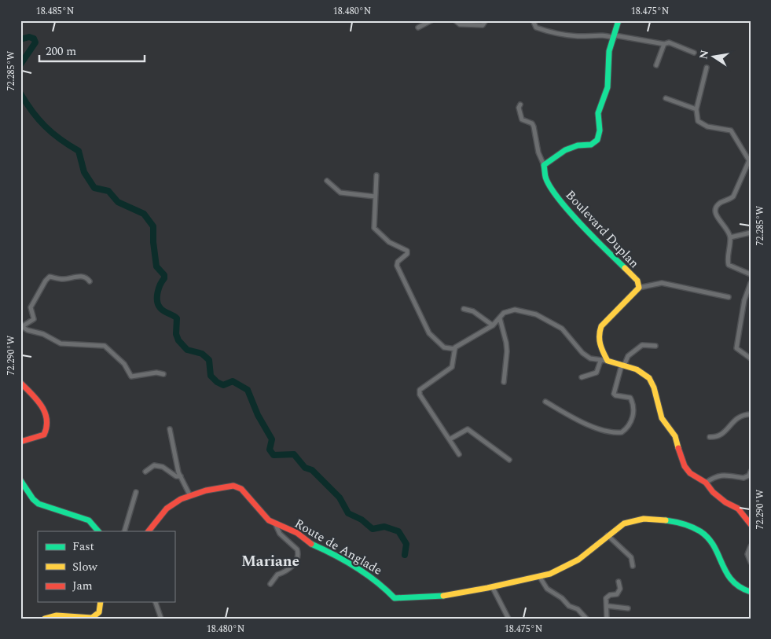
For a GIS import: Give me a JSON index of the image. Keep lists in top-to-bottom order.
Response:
{
  "streets": {
    "street": ["Boulevard Duplan", "Route de Anglade"]
  },
  "districts": ["Mariane"],
  "legend": ["Fast", "Slow", "Jam"],
  "scale_bar": "200 m",
  "north": "left",
  "coordinates": [
    "18.485°N",
    "18.480°N",
    "18.475°N",
    "72.285°W",
    "72.290°W"
  ]
}
